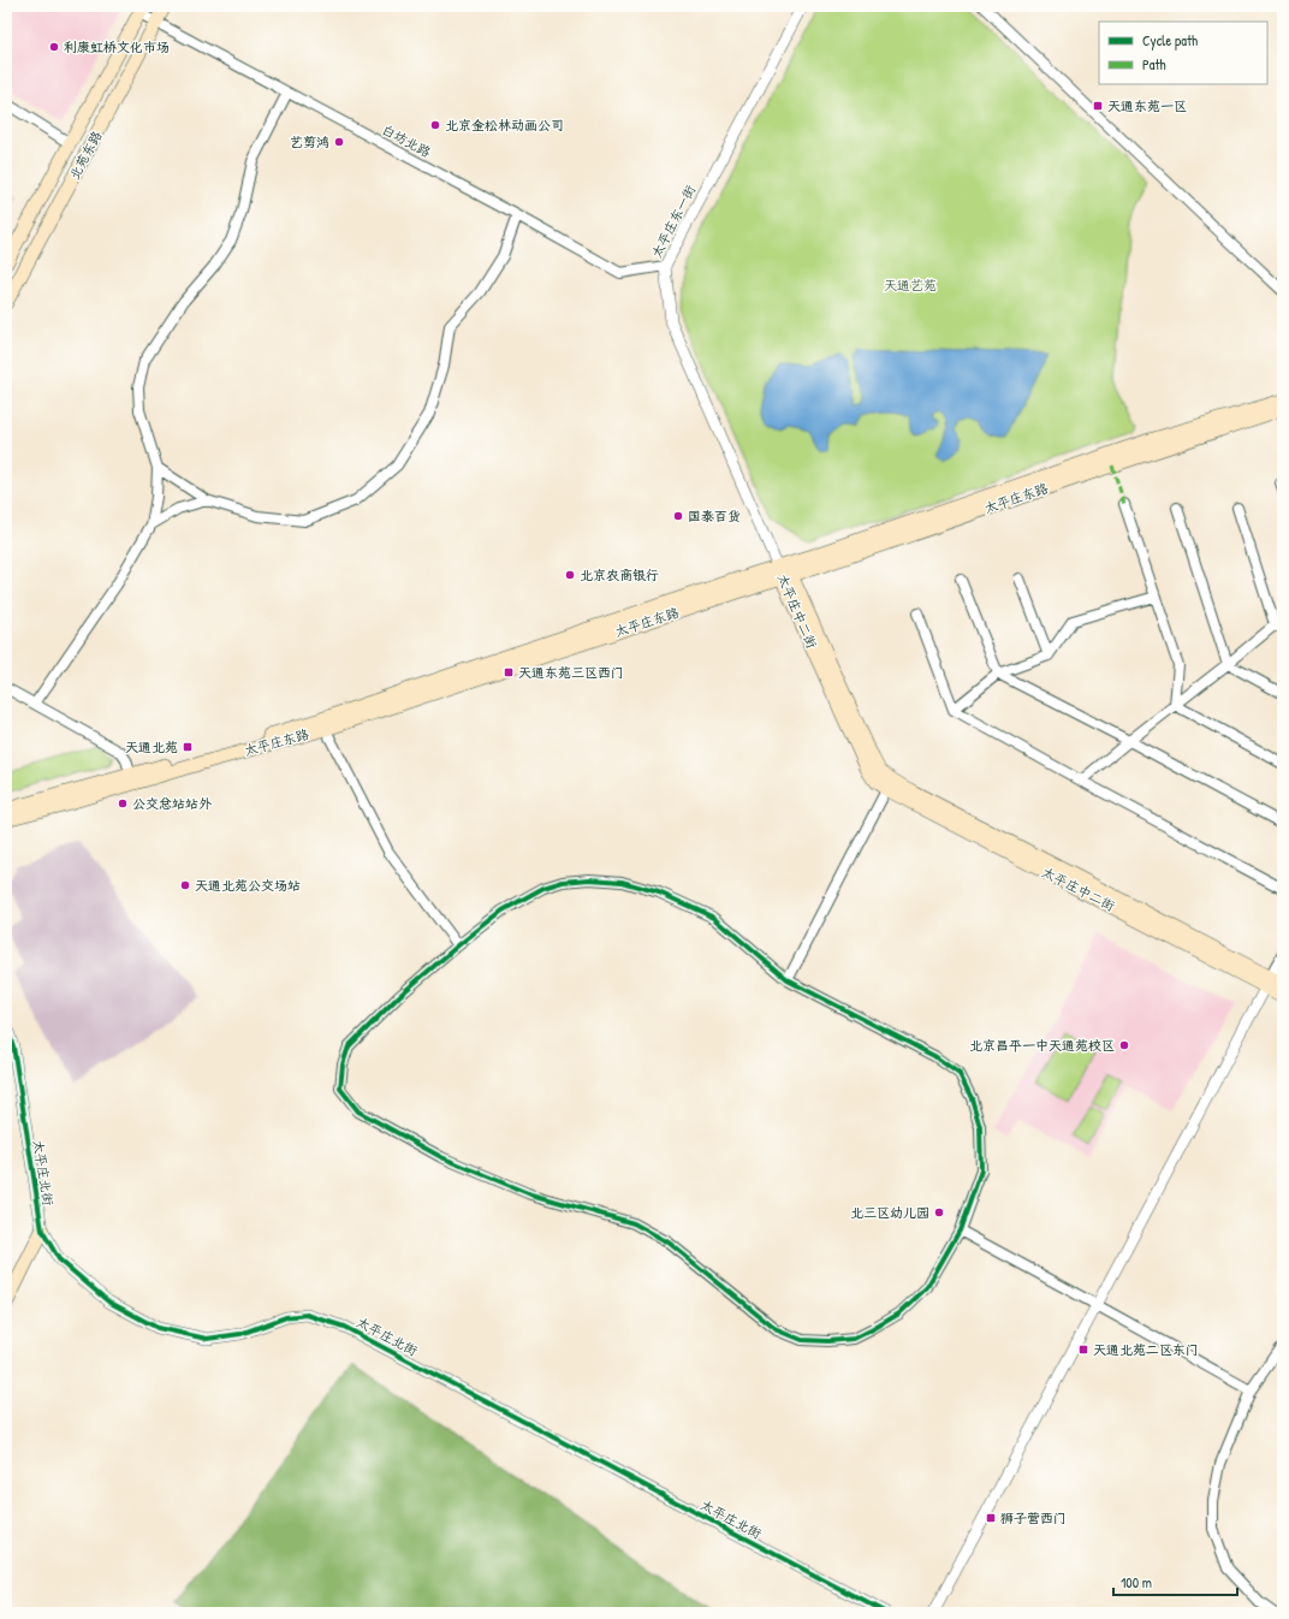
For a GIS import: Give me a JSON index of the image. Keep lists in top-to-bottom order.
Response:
{
  "streets": {
    "main road": ["北苑东路", "太平庄东路", "太平庄中二街"],
    "street": ["白坊北路", "太平庄东一街", "太平庄北街"]
  },
  "crossings": [
    ["白坊北路", "北苑东路"],
    ["白坊北路", "太平庄东一街"],
    ["太平庄东一街", "太平庄东路"],
    ["太平庄东一街", "太平庄中二街"],
    ["太平庄东路", "太平庄中二街"]
  ],
  "parks": ["天通艺苑"],
  "places": {
    "other": [
      "利康虹桥文化市场",
      "北京金松林动画公司",
      "艺剪鸿",
      "国泰百货",
      "北京农商银行",
      "公交总站站外",
      "天通北苑公交场站",
      "北京昌平一中天通苑校区",
      "北三区幼儿园"
    ],
    "transit": [
      "天通东苑一区",
      "天通东苑三区西门",
      "天通北苑",
      "天通北苑二区东门",
      "狮子营西门"
    ]
  },
  "legend": ["Cycle path", "Path"],
  "scale_bar": "100 m"
}
